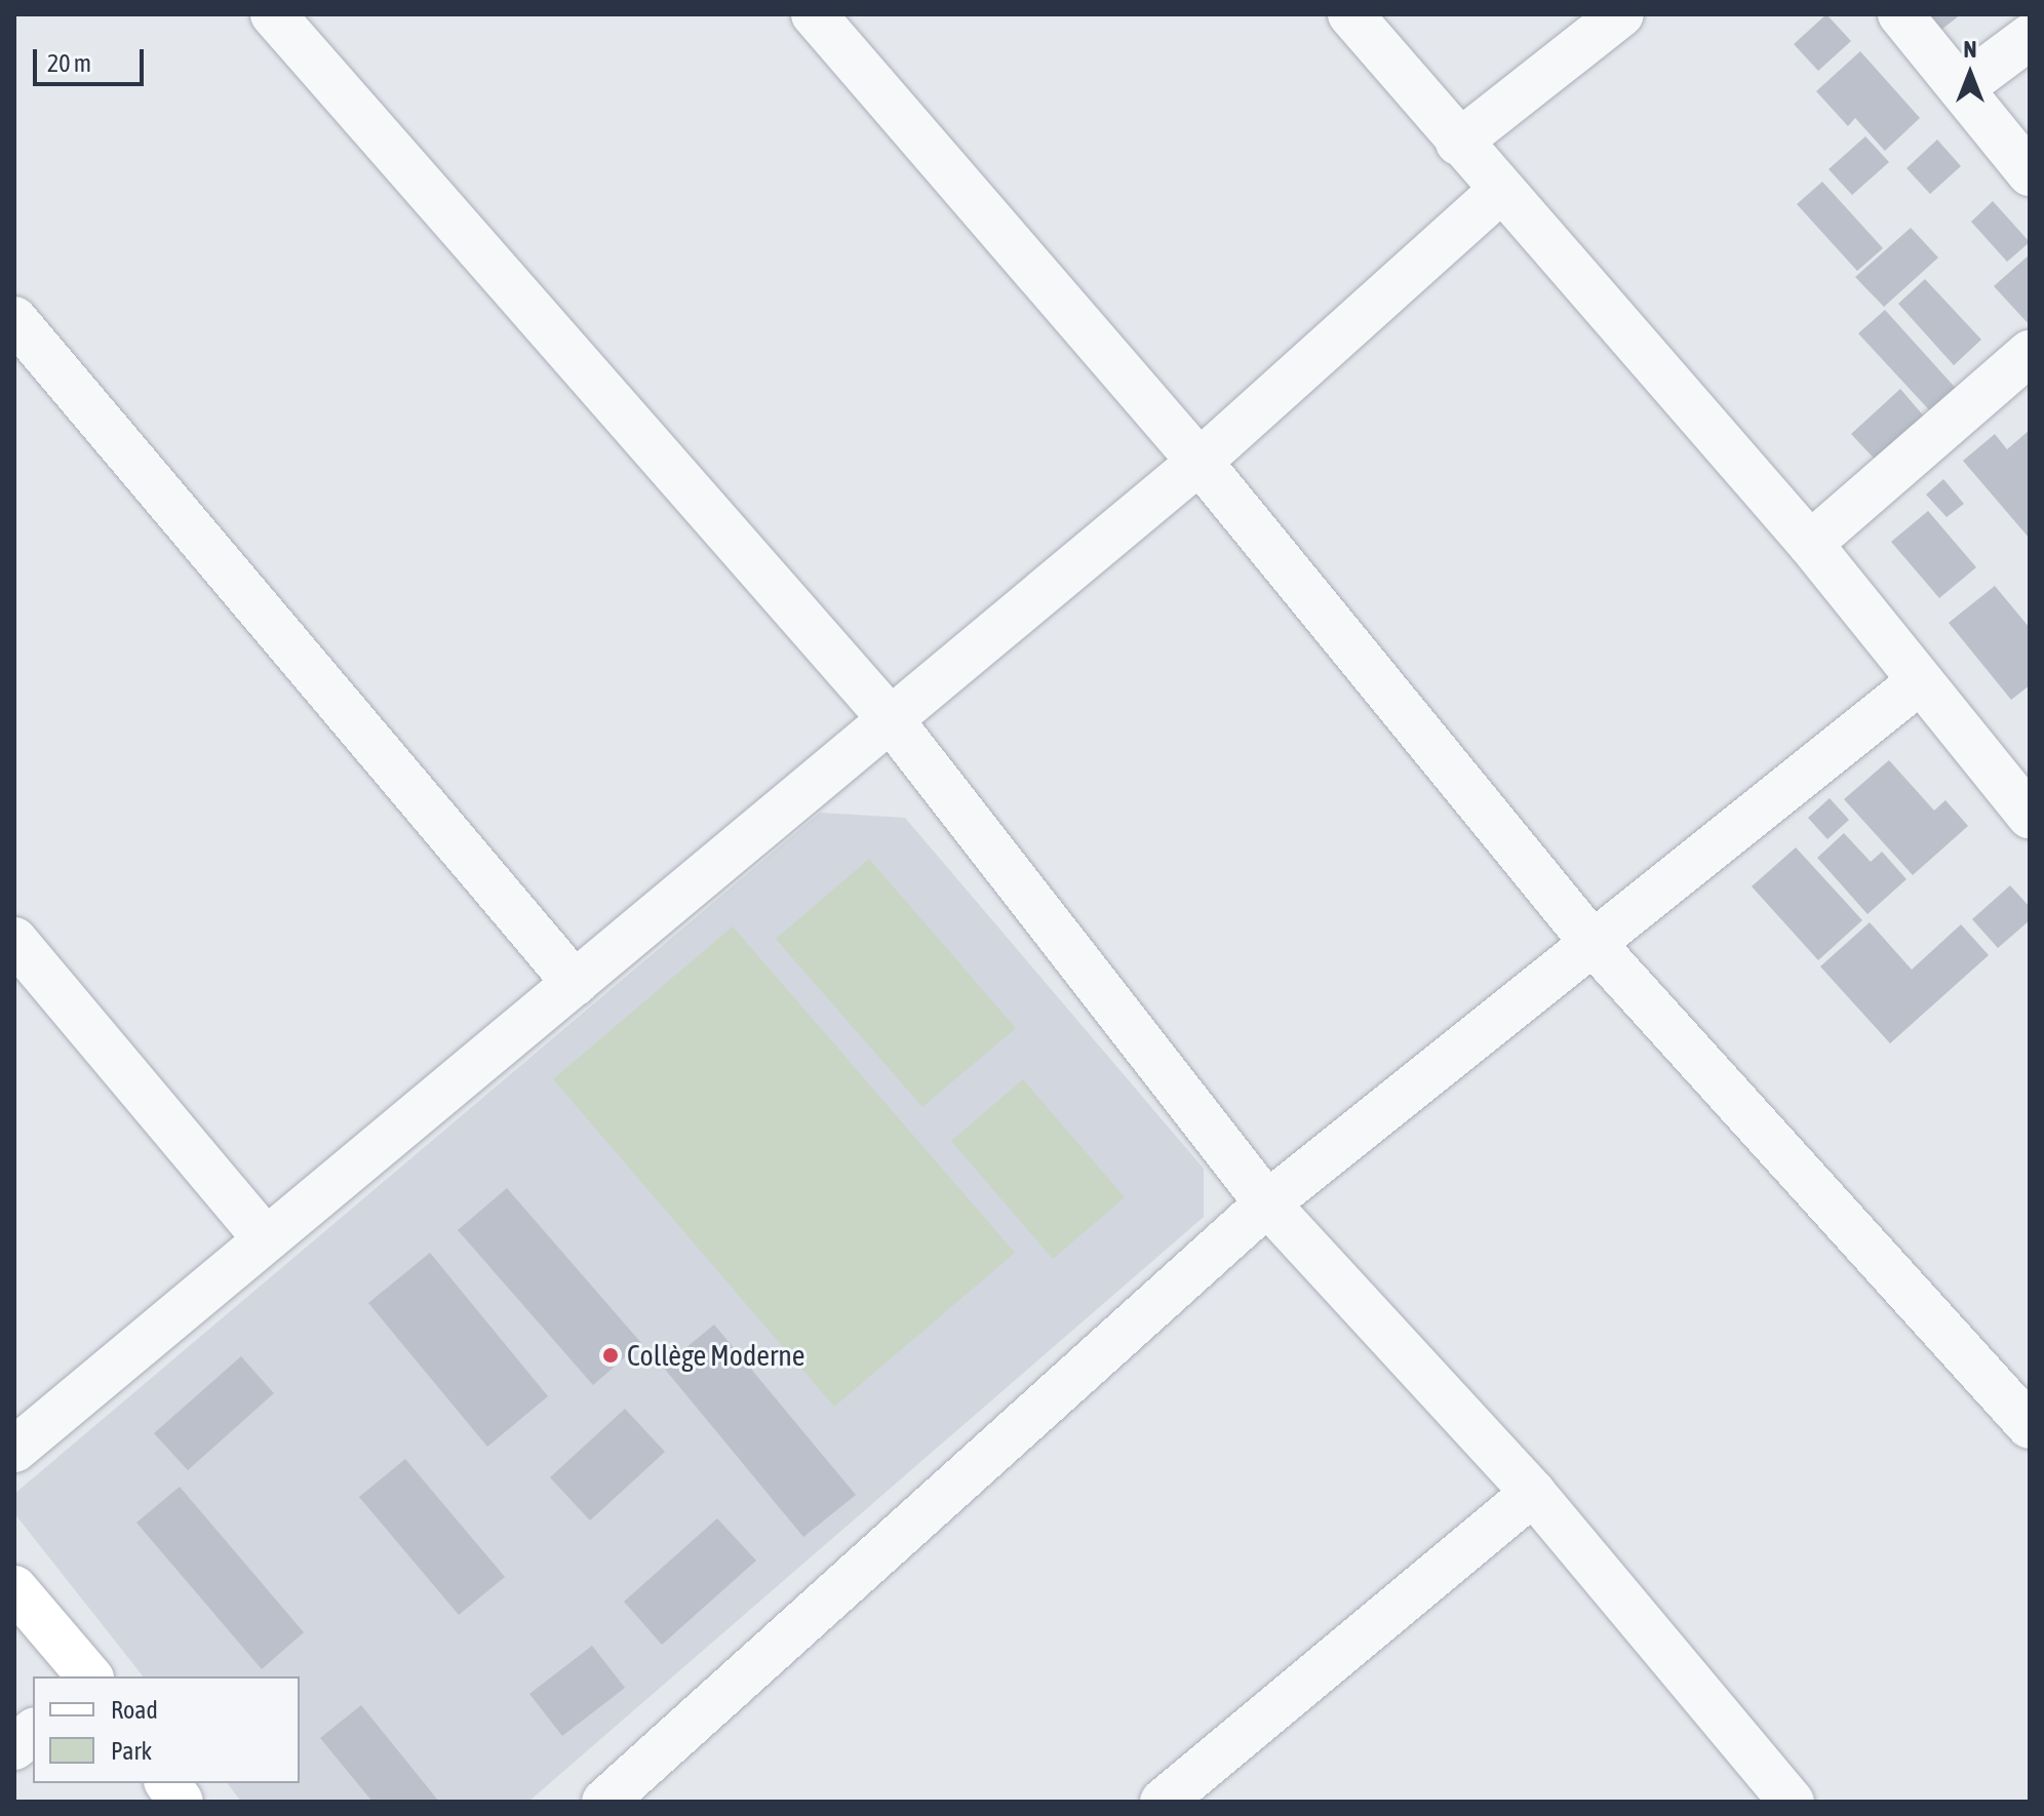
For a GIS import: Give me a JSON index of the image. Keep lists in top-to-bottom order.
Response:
{
  "places": ["Collège Moderne"],
  "legend": ["Road", "Park"],
  "scale_bar": "20 m",
  "north": "top"
}
